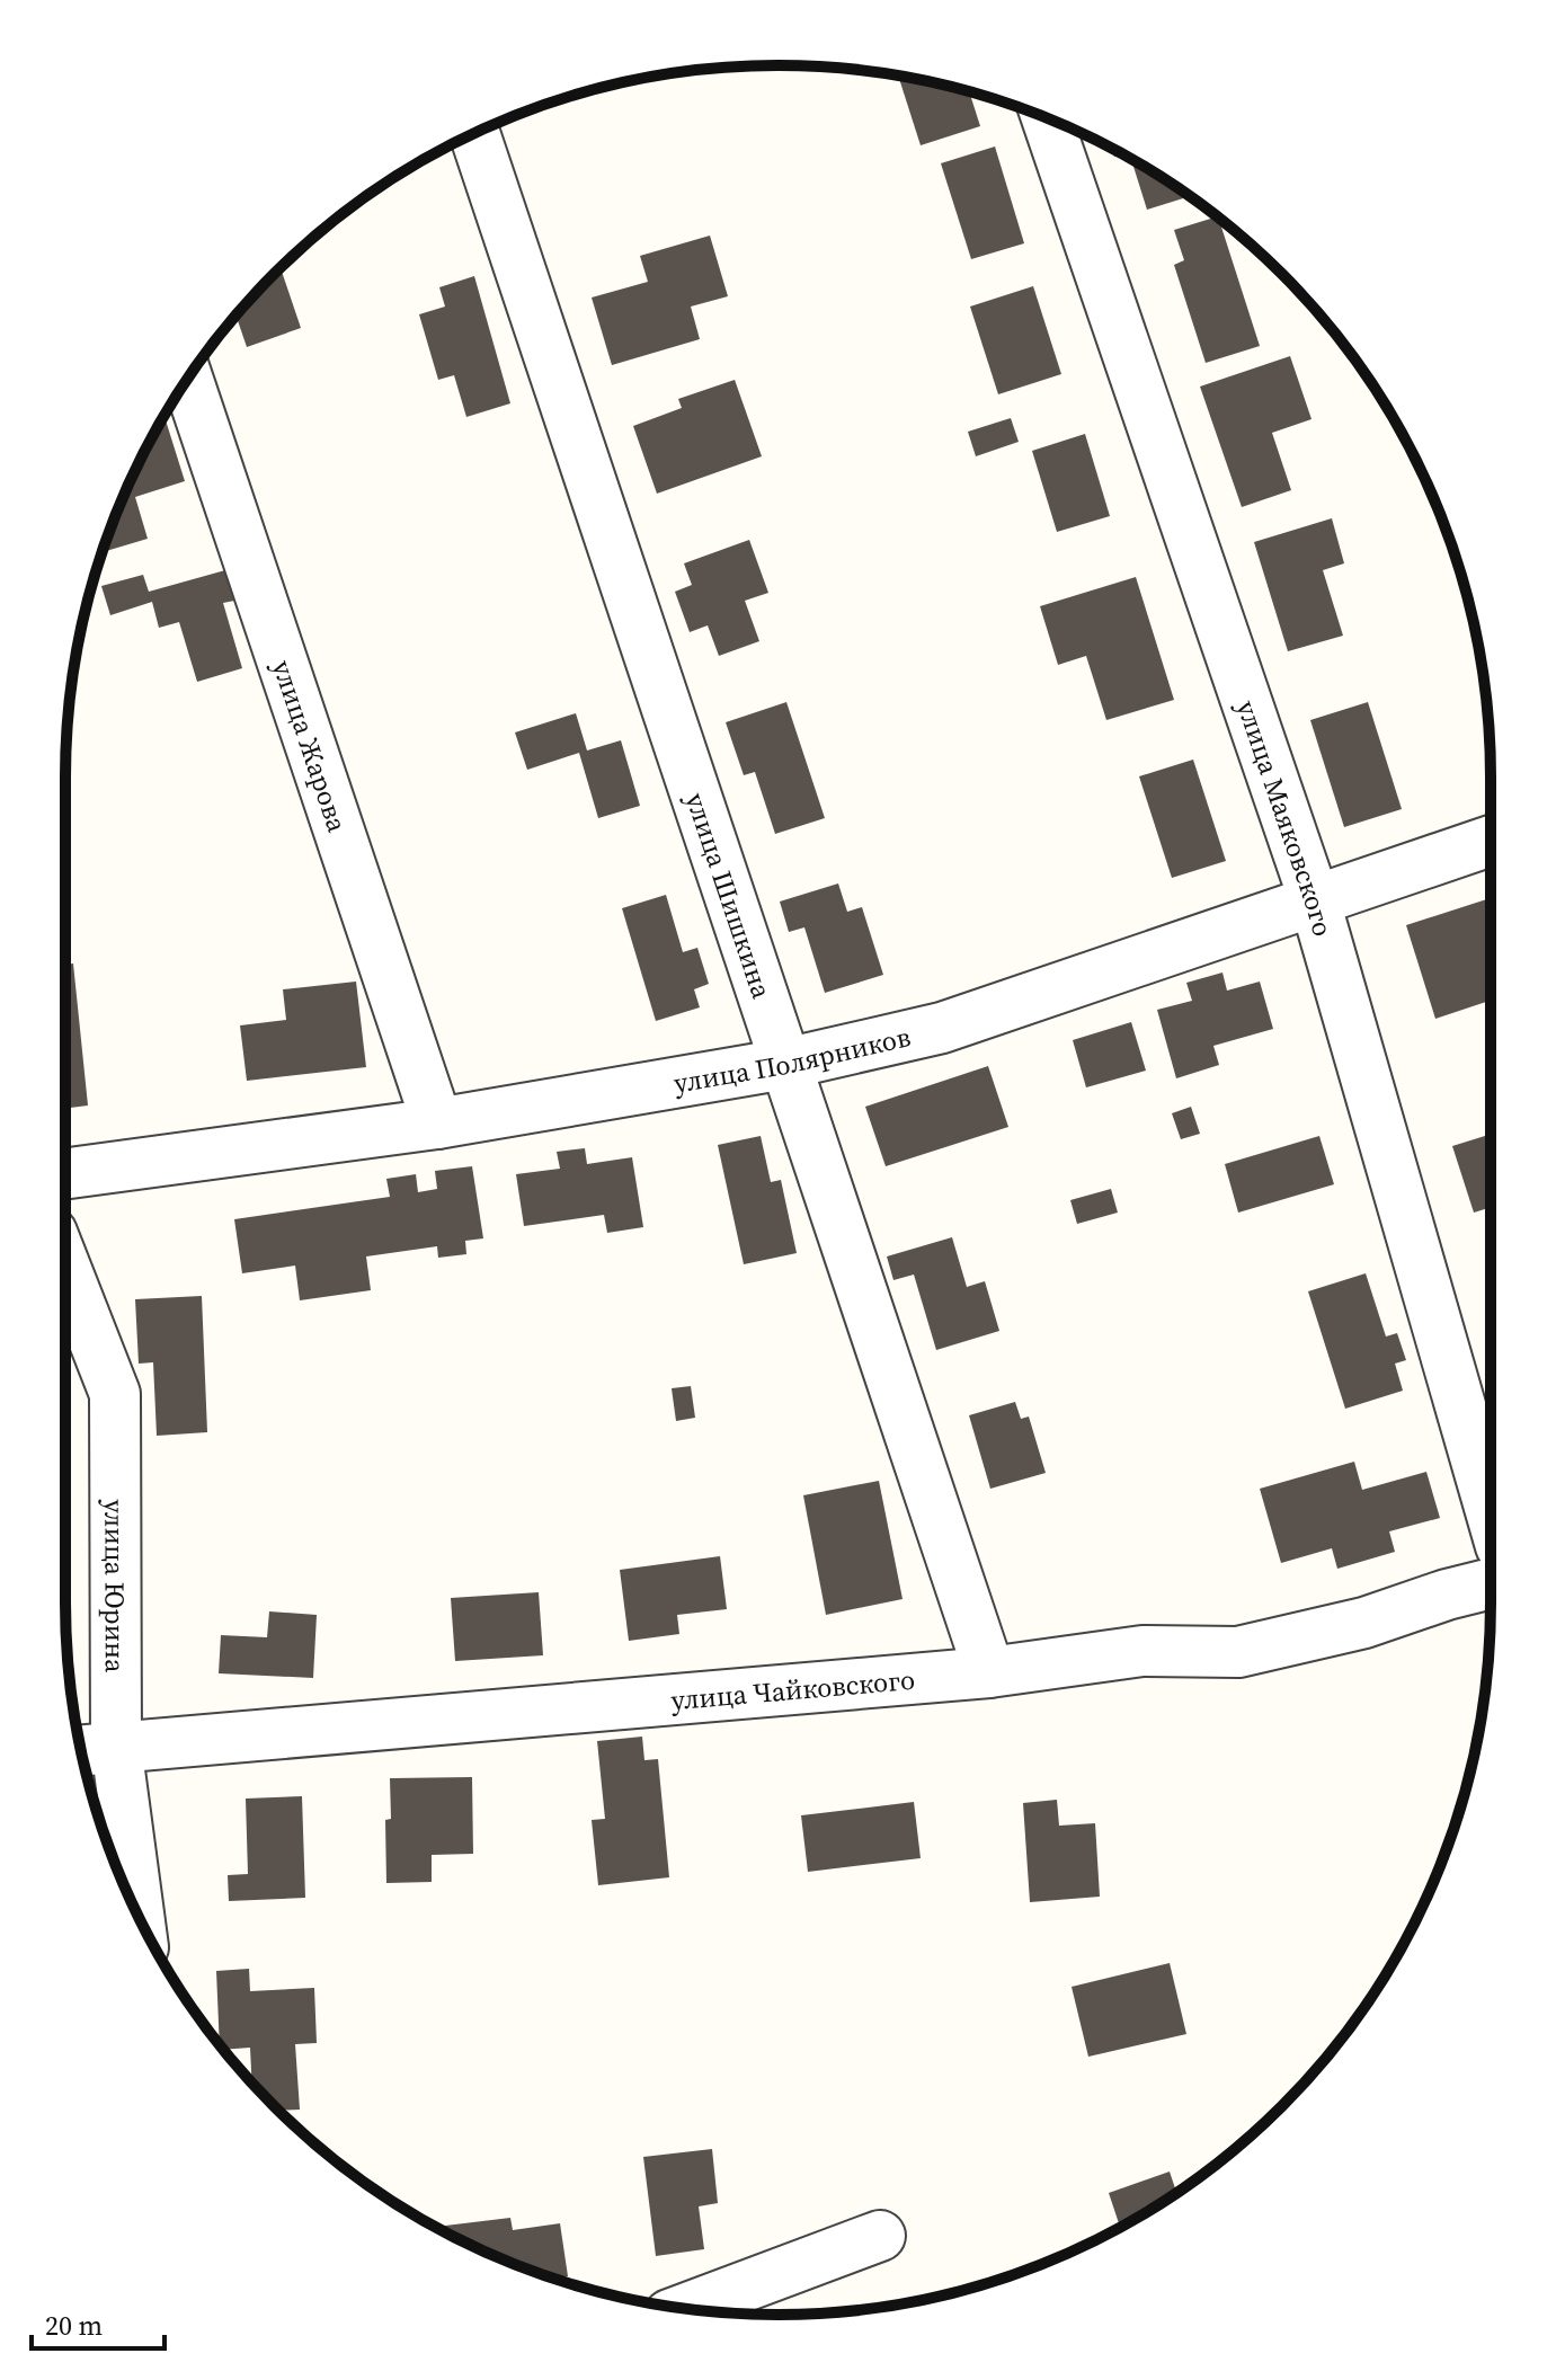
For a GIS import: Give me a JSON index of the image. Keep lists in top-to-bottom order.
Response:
{
  "streets": {
    "street": [
      "улица Жарова",
      "улица Маяковского",
      "улица Шишкина",
      "улица Полярников",
      "улица Юрина",
      "улица Чайковского"
    ]
  },
  "crossings": [
    ["улица Жарова", "улица Полярников"],
    ["улица Маяковского", "улица Полярников"],
    ["улица Шишкина", "улица Полярников"],
    ["улица Шишкина", "улица Чайковского"],
    ["улица Юрина", "улица Чайковского"]
  ],
  "scale_bar": "20 m"
}
